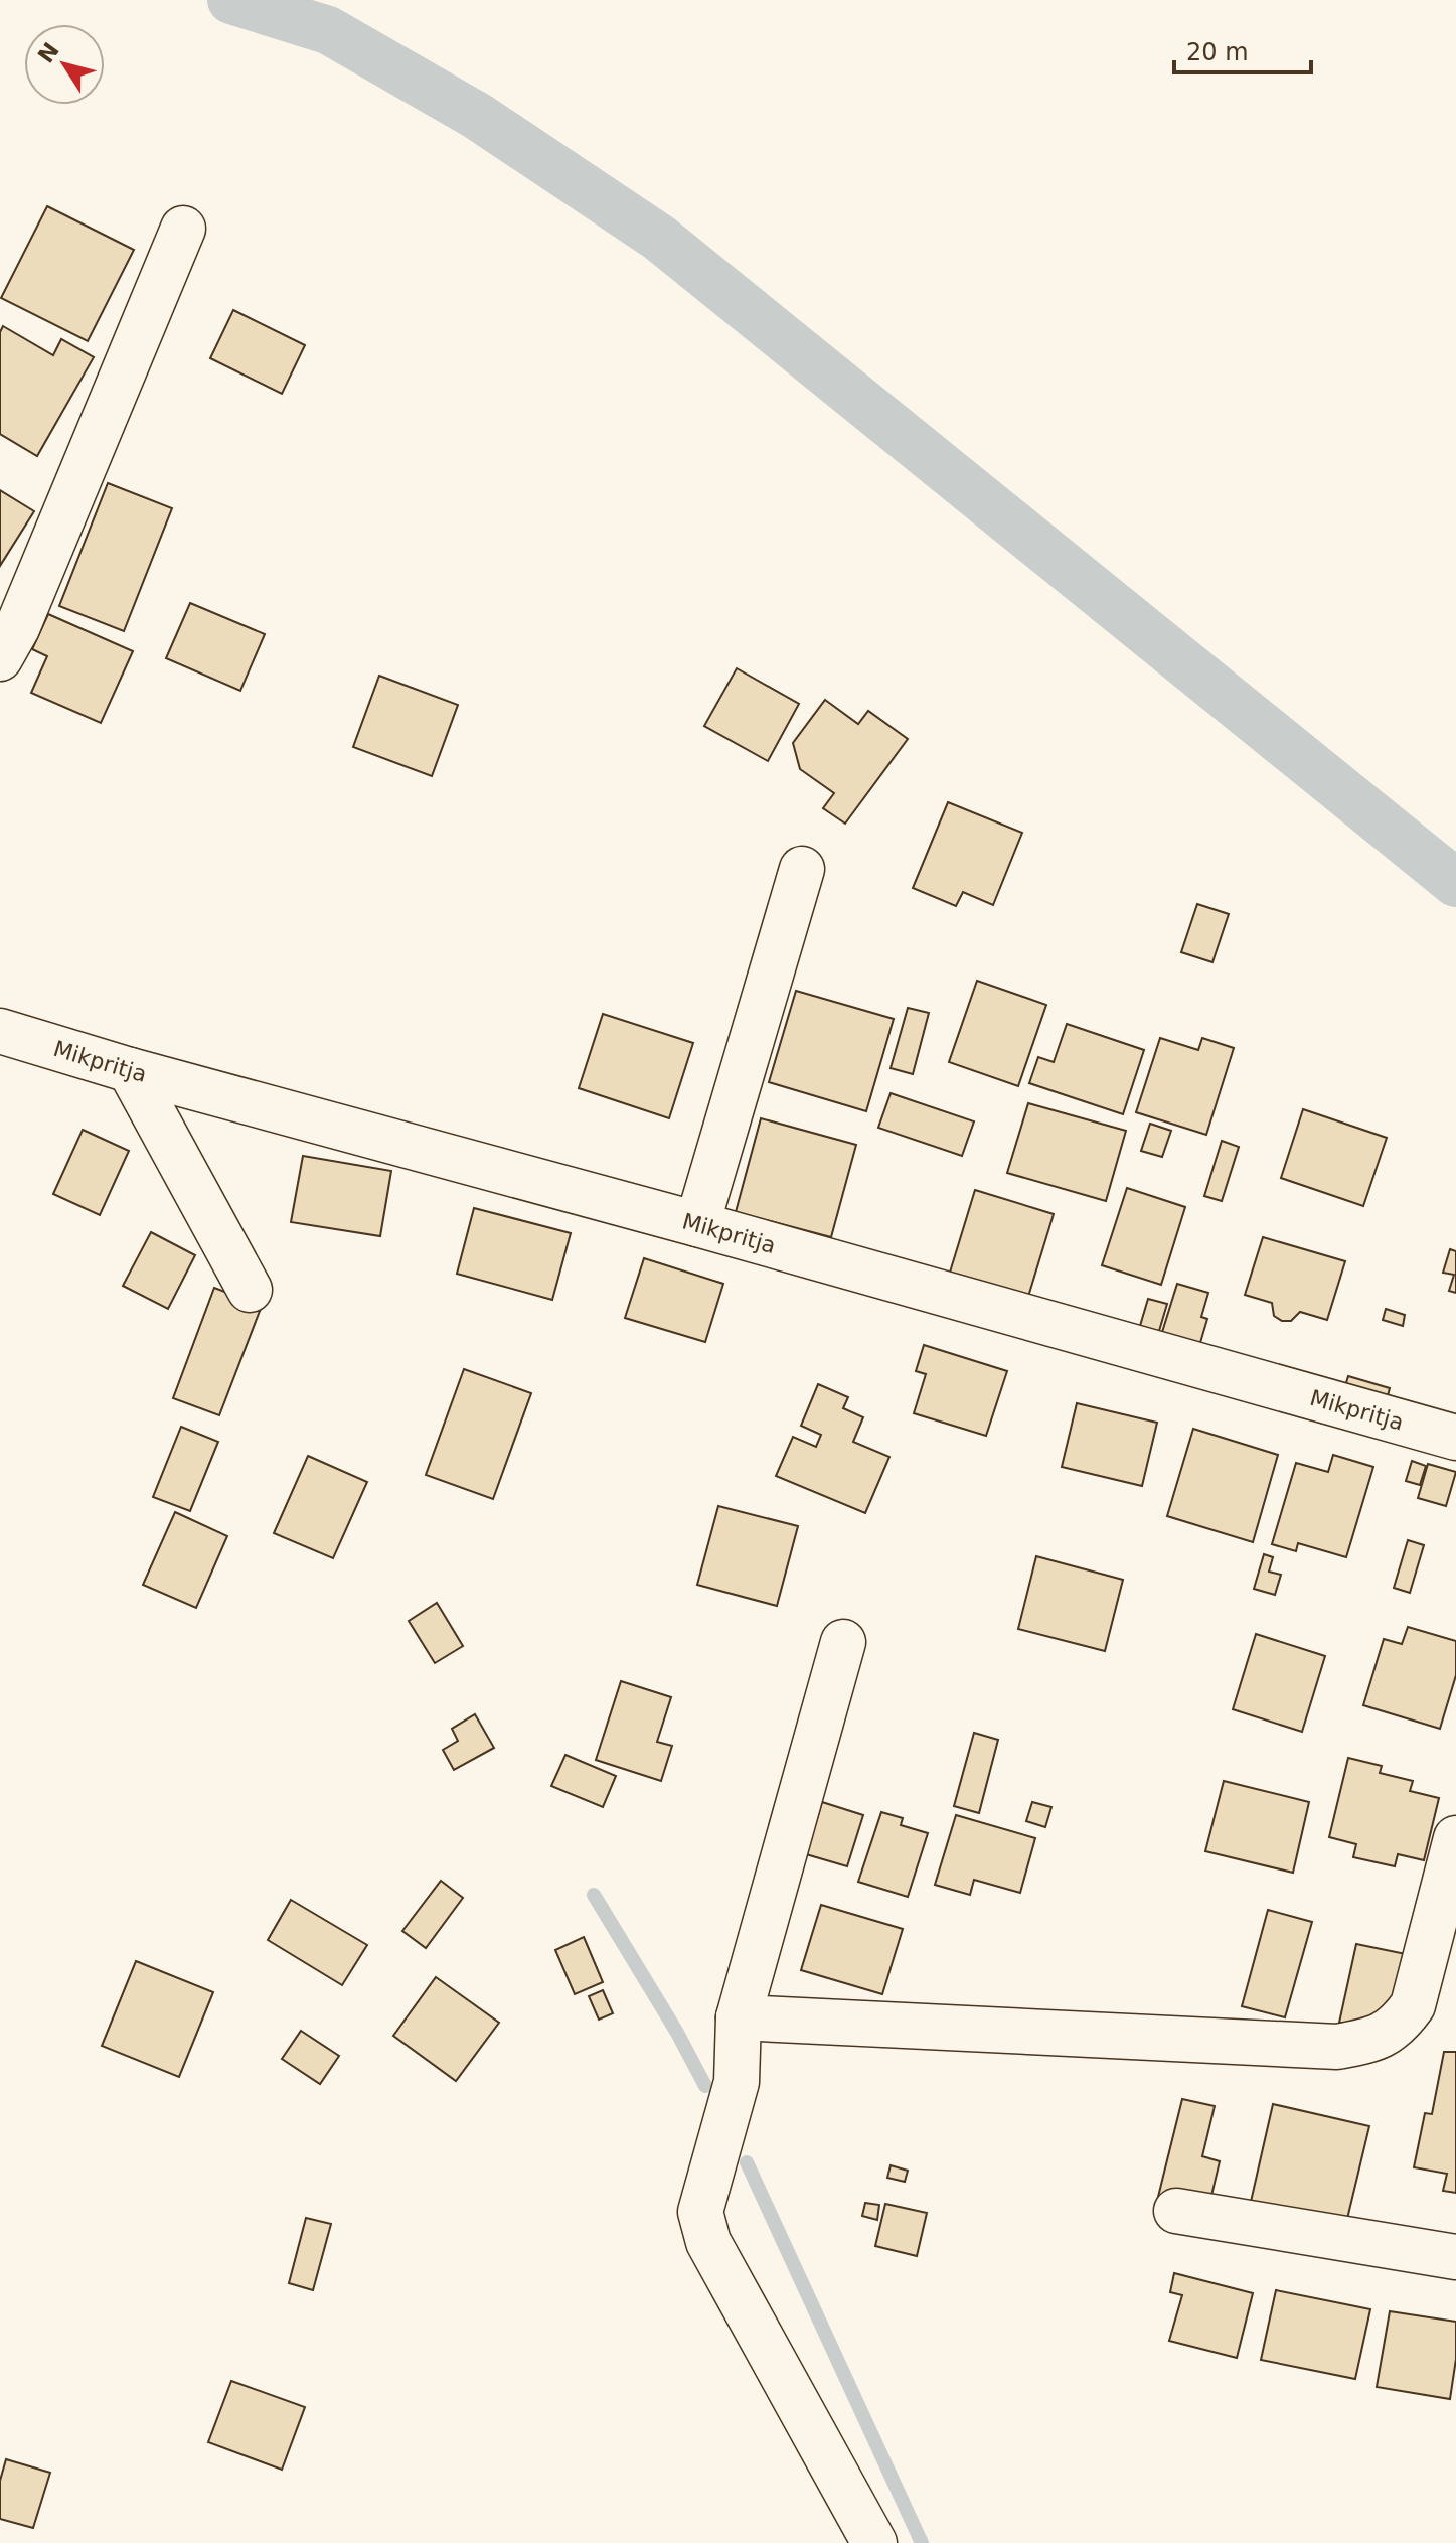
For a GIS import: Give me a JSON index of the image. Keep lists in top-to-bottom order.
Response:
{
  "streets": {
    "street": ["Mikpritja"]
  },
  "scale_bar": "20 m",
  "north": "top left"
}
